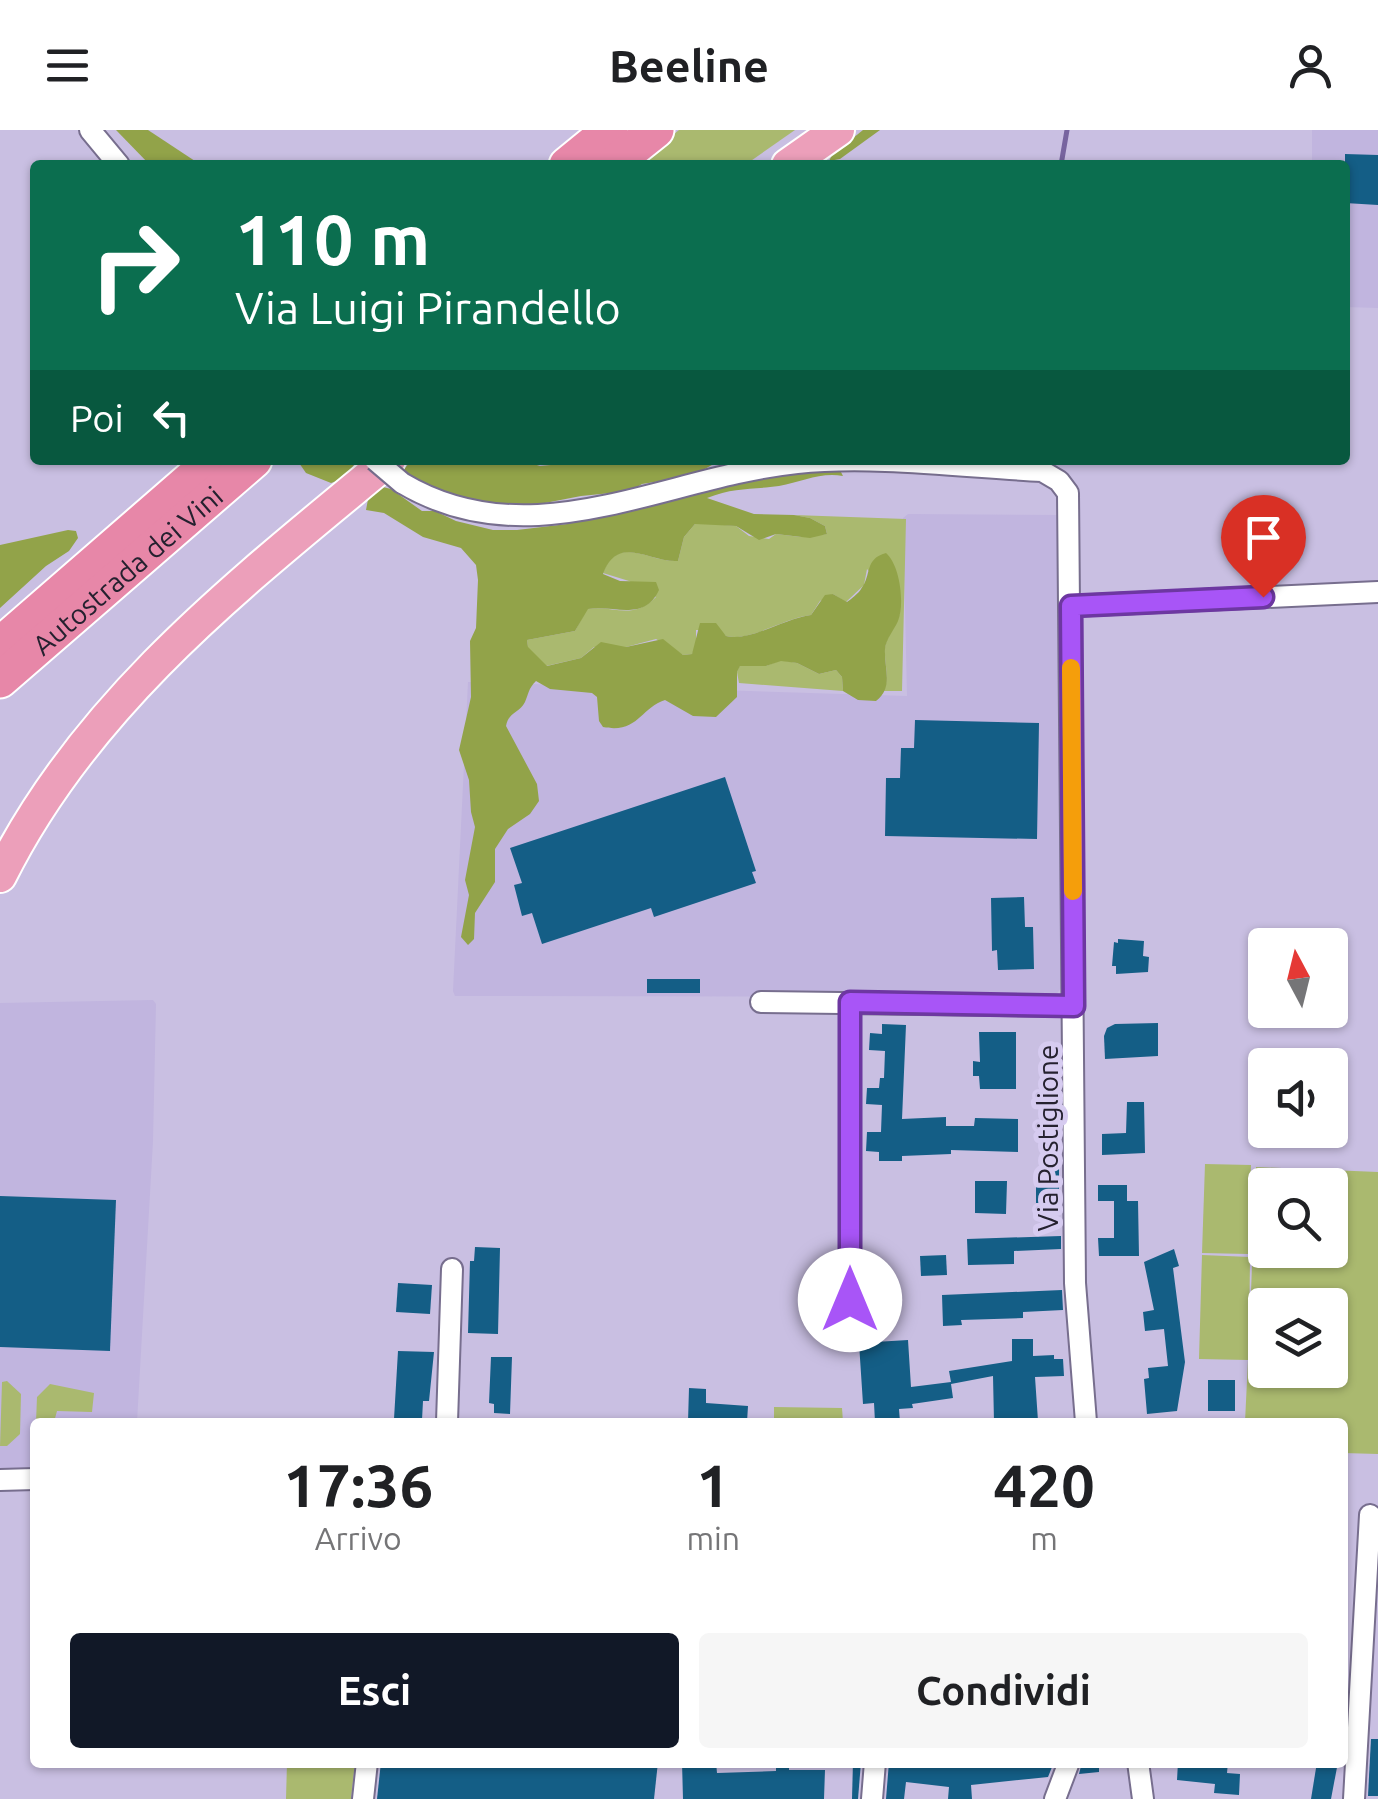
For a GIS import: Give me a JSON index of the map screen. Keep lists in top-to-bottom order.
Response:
{
  "streets": {
    "highway": ["Autostrada dei Vini"],
    "street": ["Via Postiglione"]
  },
  "north": "top",
  "page": {
    "header": "Beeline",
    "turn": ["110 m", "Via Luigi Pirandello"],
    "then": "Poi",
    "eta": [
      "17:36",
      "Arrivo",
      "1",
      "min",
      "420",
      "m"
    ],
    "buttons": ["Esci", "Condividi"]
  }
}
